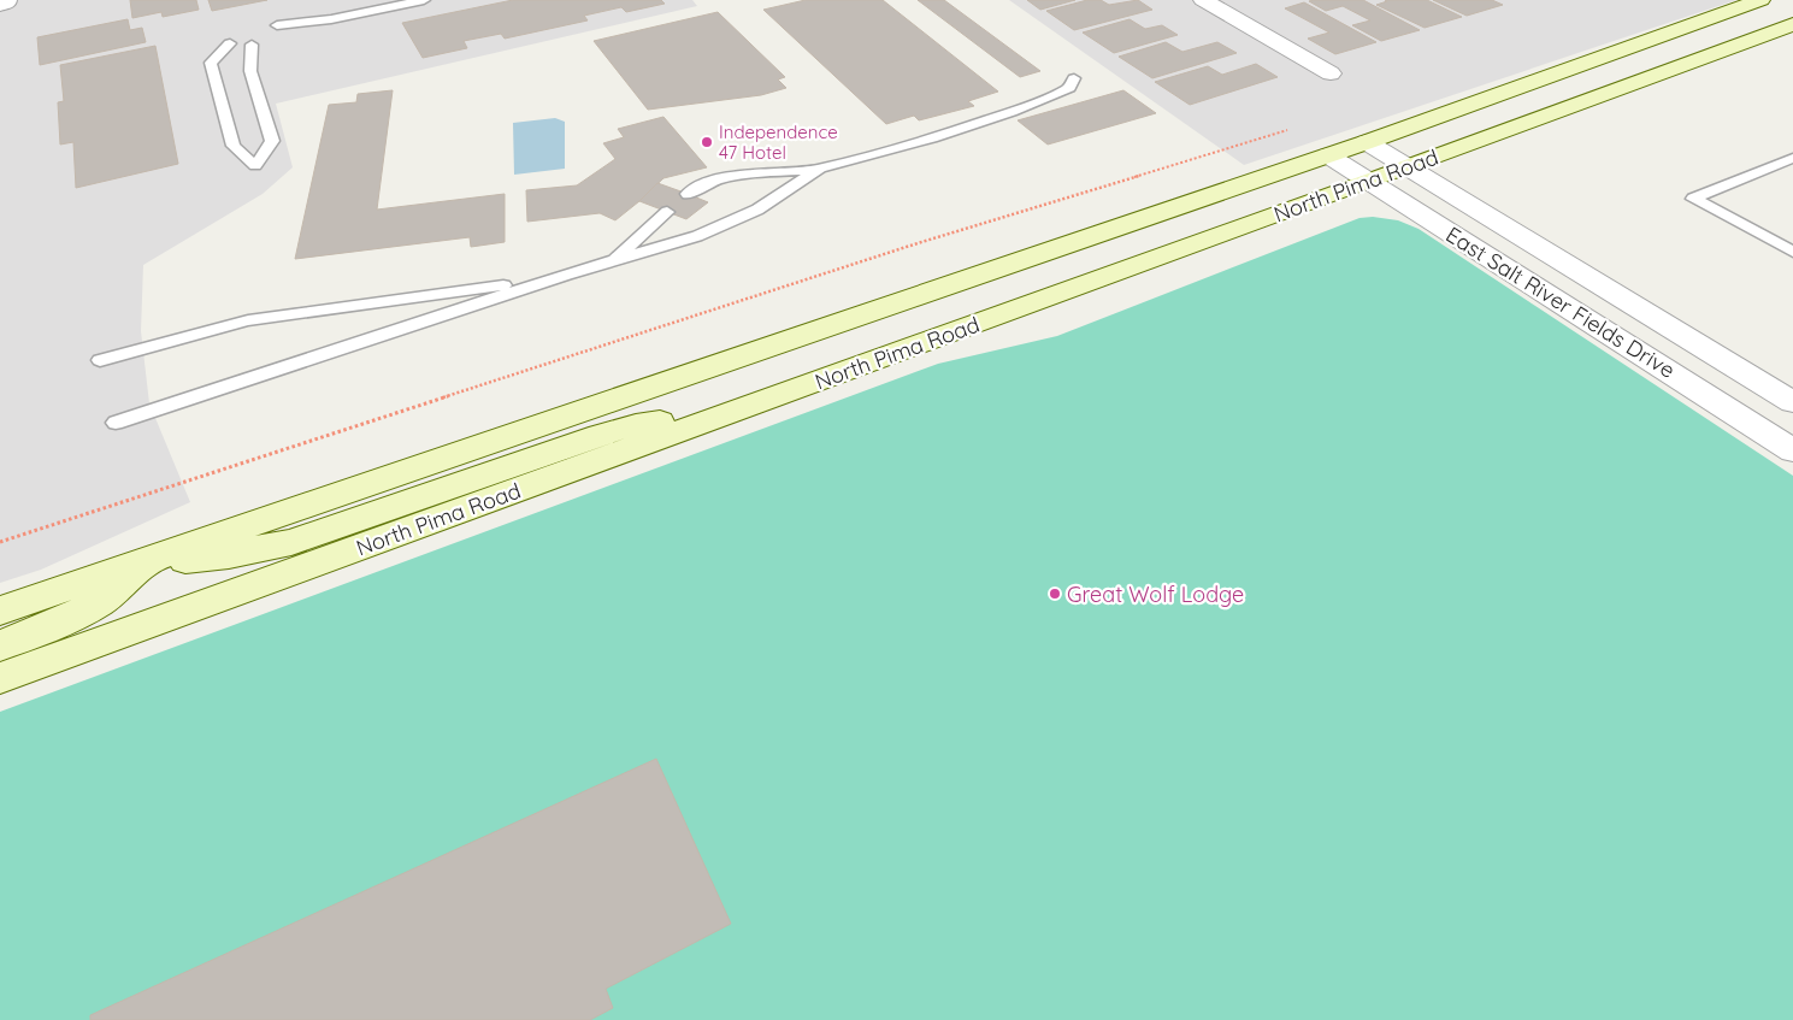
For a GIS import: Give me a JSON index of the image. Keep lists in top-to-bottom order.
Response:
{
  "streets": {
    "main road": ["North Pima Road"],
    "street": ["East Salt River Fields Drive"]
  },
  "crossings": [
    ["North Pima Road", "East Salt River Fields Drive"]
  ],
  "places": ["Independence 47 Hotel", "Great Wolf Lodge"]
}
